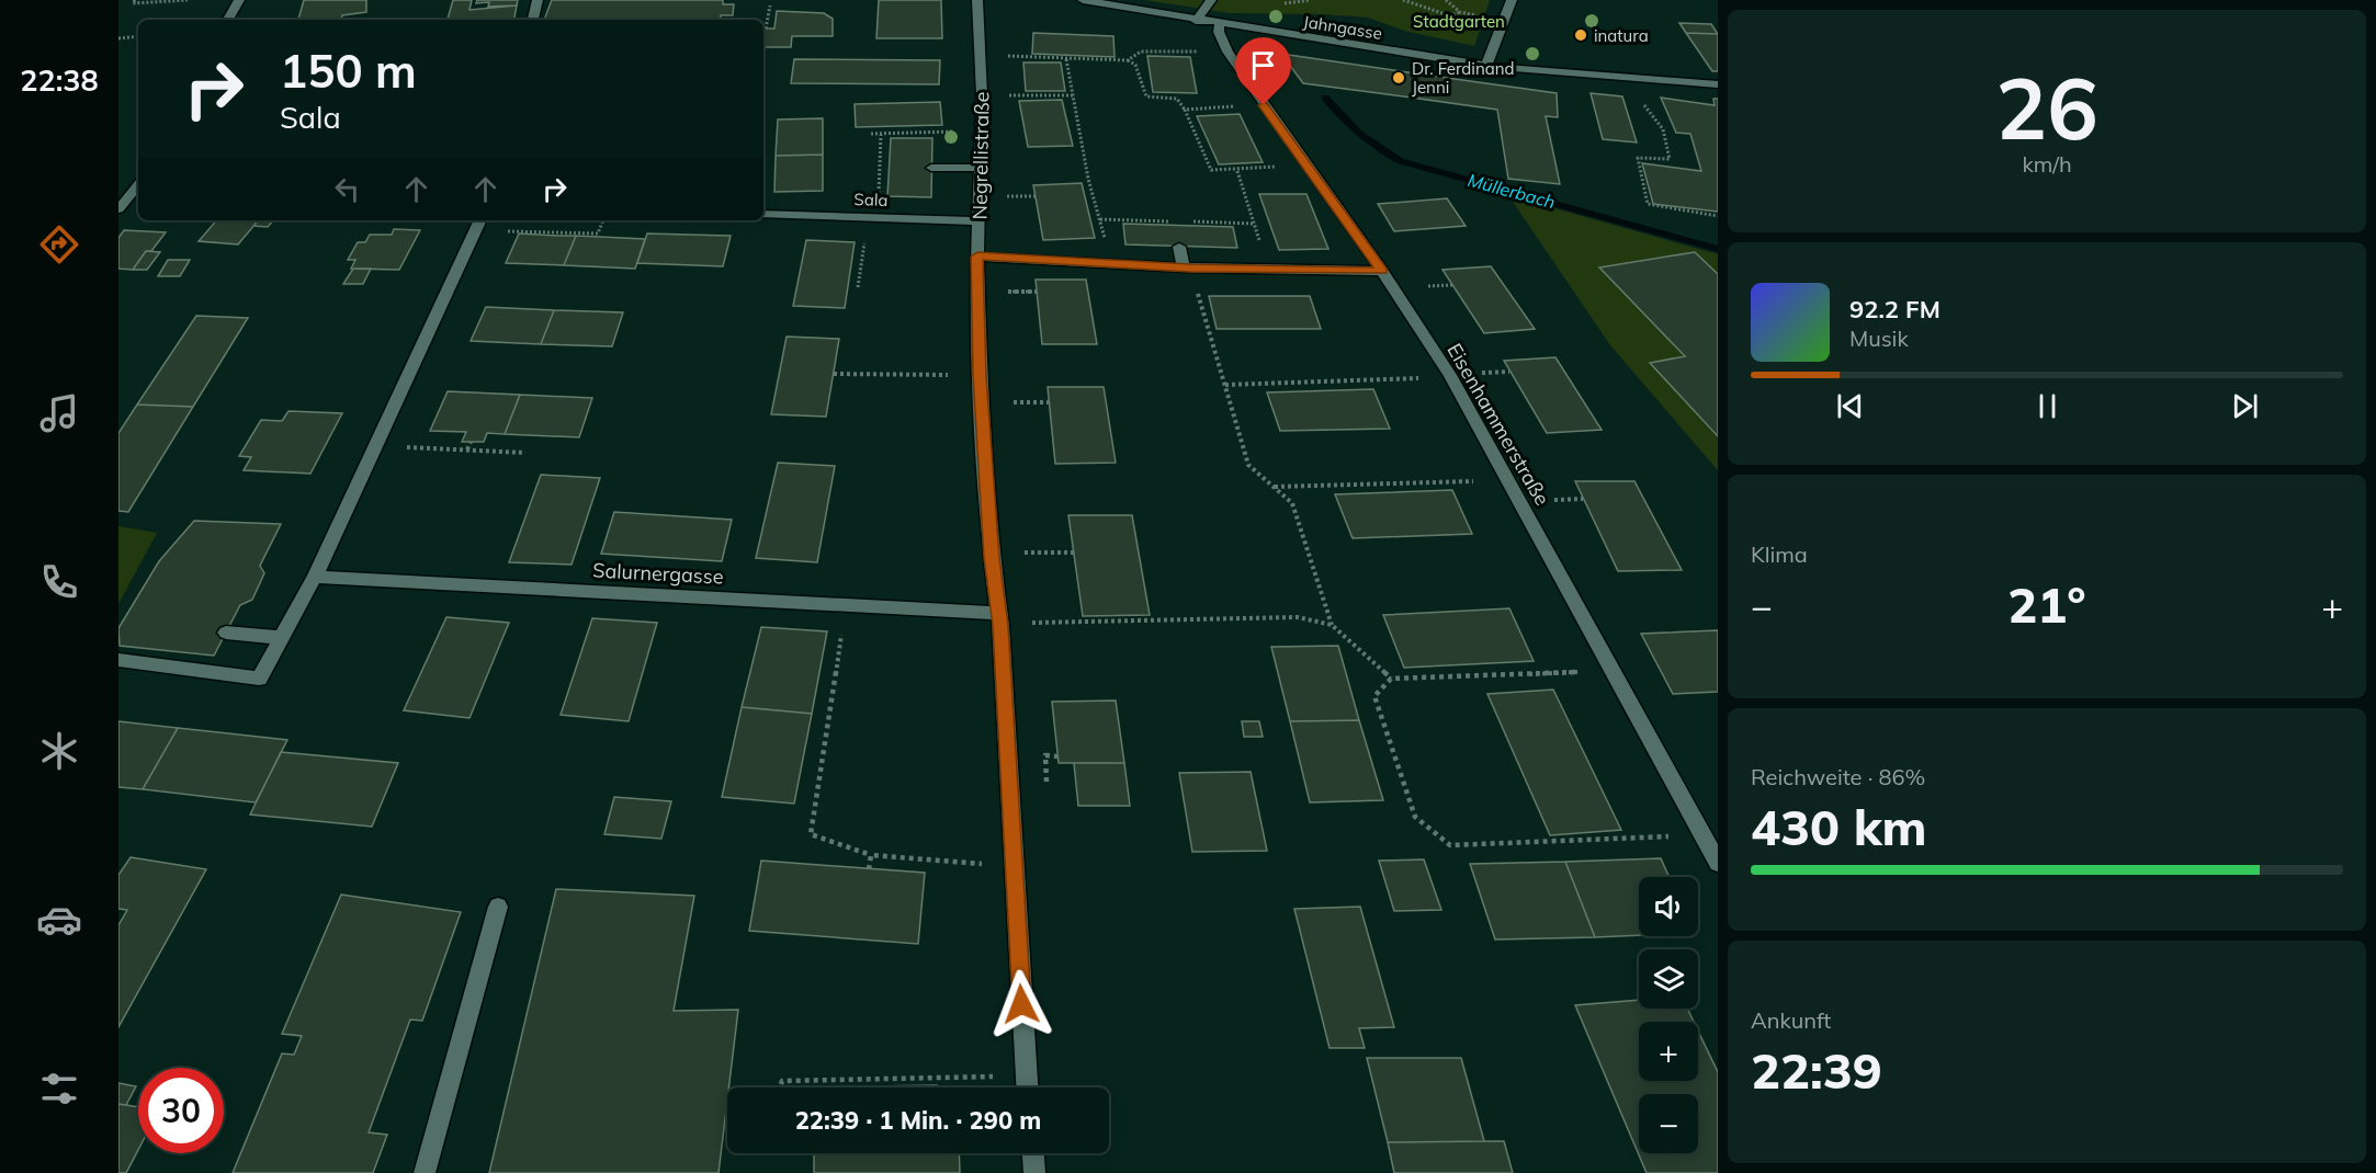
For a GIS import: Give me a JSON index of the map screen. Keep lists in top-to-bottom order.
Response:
{
  "streets": {
    "street": [
      "Jahngasse",
      "Negrellistraße",
      "Sala",
      "Eisenhammerstraße",
      "Salurnergasse"
    ]
  },
  "crossings": [
    ["Jahngasse", "Eisenhammerstraße"],
    ["Negrellistraße", "Sala"],
    ["Negrellistraße", "Salurnergasse"]
  ],
  "water": ["Müllerbach"],
  "parks": ["Stadtgarten"],
  "places": ["inatura", "Dr. Ferdinand Jenni"],
  "page": {
    "tabs": "22:38",
    "tile": [
      ["26", "km/h"],
      "Klima",
      ["Reichweite · 86%", "430 km"],
      ["Ankunft", "22:39"]
    ],
    "turn": ["150 m", "Sala"],
    "song": ["92.2 FM", "Musik"],
    "heat": ["−", "21°", "+"],
    "map_buttons": ["+", "−"],
    "limit": "30",
    "trip": "22:39 · 1 Min. · 290 m"
  }
}
